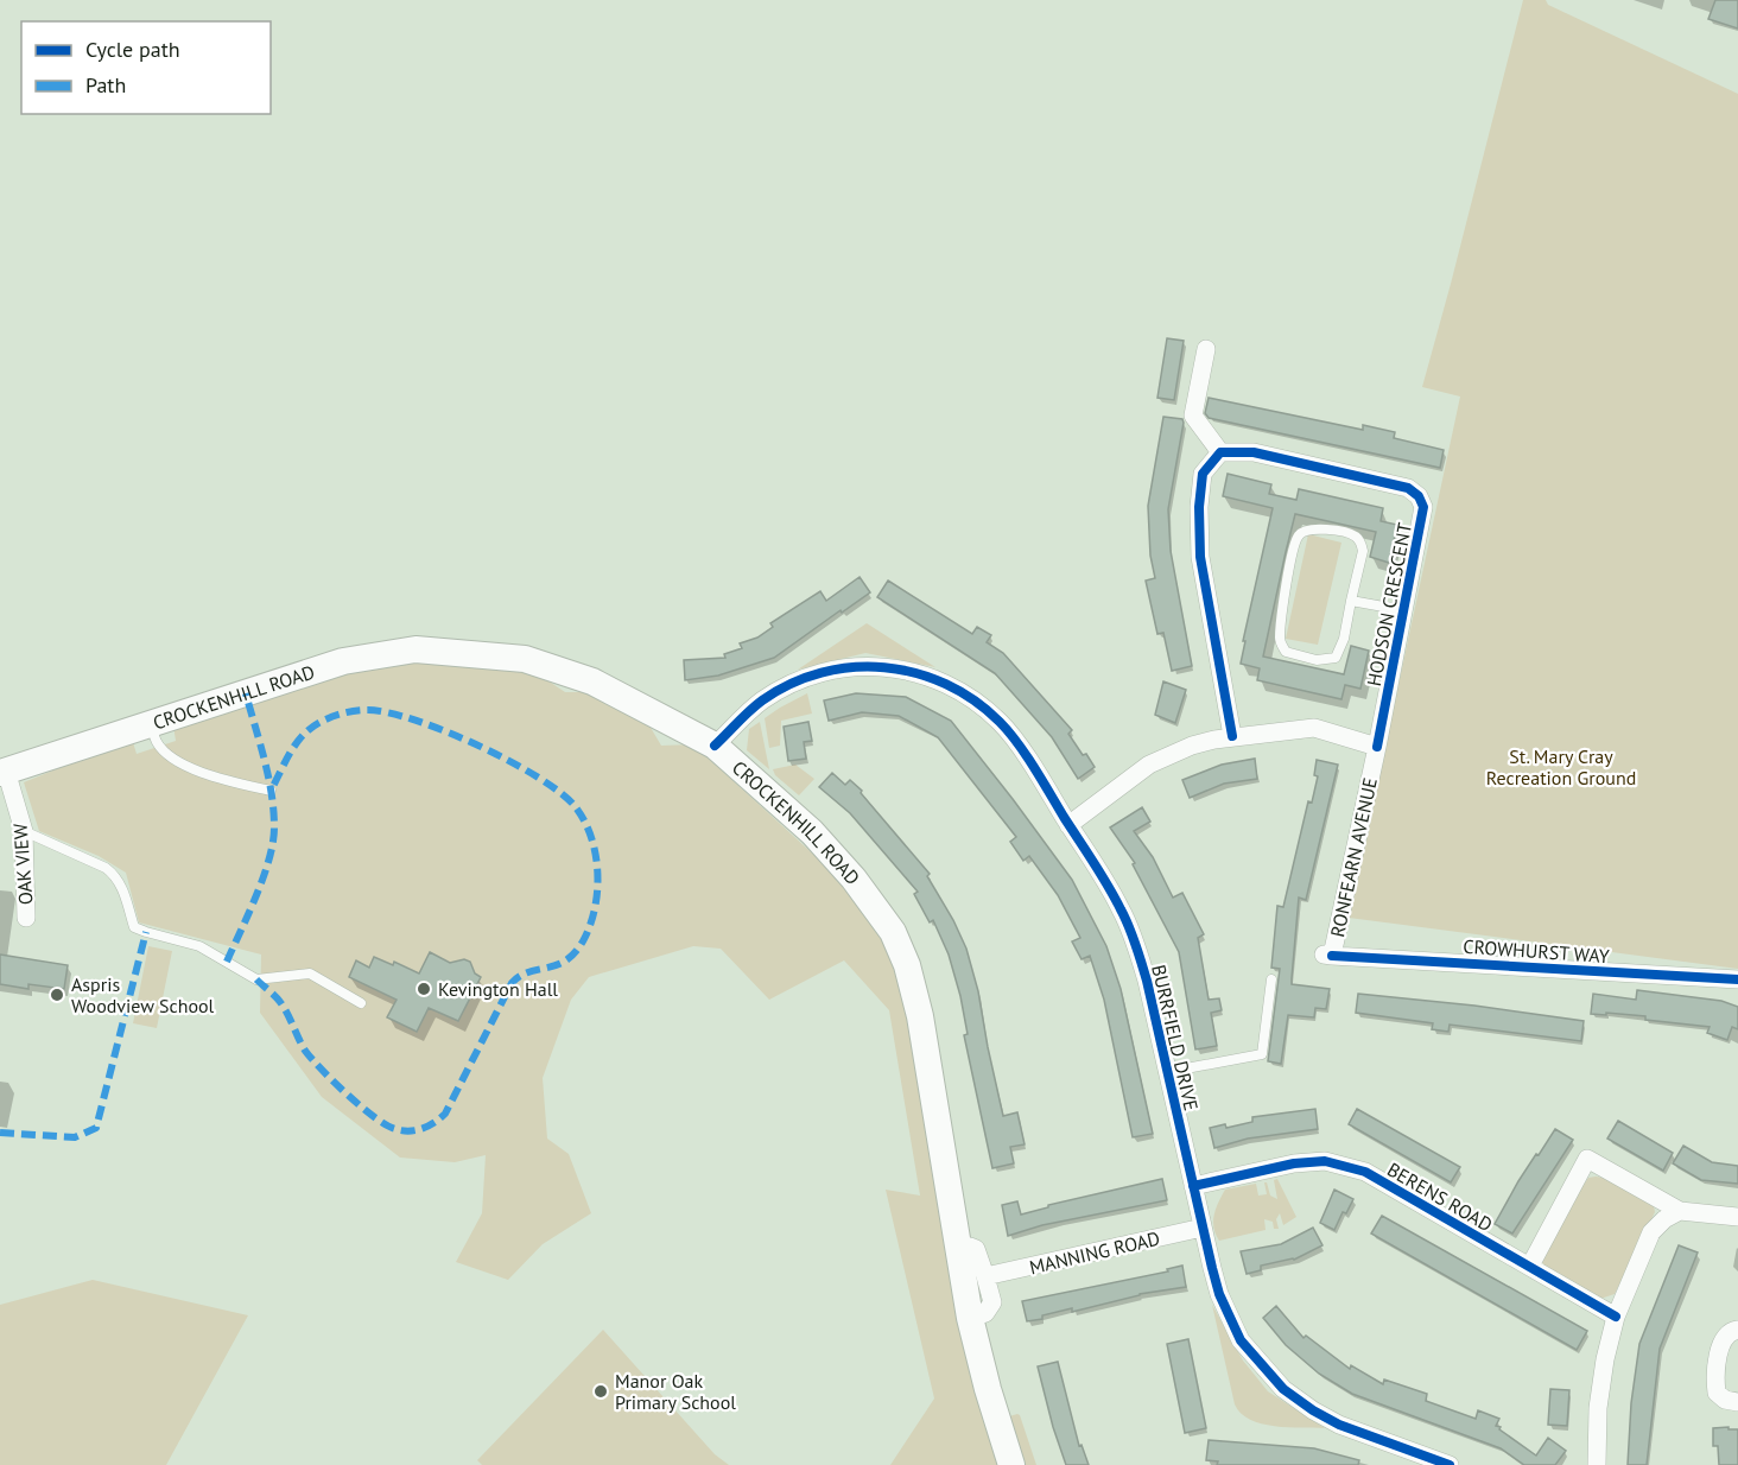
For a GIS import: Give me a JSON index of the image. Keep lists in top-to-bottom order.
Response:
{
  "streets": {
    "main road": ["CROCKENHILL ROAD"],
    "street": [
      "HODSON CRESCENT",
      "RONFEARN AVENUE",
      "OAK VIEW",
      "CROWHURST WAY",
      "BURRFIELD DRIVE",
      "BERENS ROAD",
      "MANNING ROAD"
    ]
  },
  "crossings": [
    ["HODSON CRESCENT", "RONFEARN AVENUE"],
    ["CROCKENHILL ROAD", "OAK VIEW"],
    ["CROCKENHILL ROAD", "BURRFIELD DRIVE"],
    ["RONFEARN AVENUE", "CROWHURST WAY"],
    ["BURRFIELD DRIVE", "BERENS ROAD"],
    ["BURRFIELD DRIVE", "MANNING ROAD"]
  ],
  "parks": ["St. Mary Cray Recreation Ground"],
  "places": ["Kevington Hall", "Aspris Woodview School", "Manor Oak Primary School"],
  "legend": ["Cycle path", "Path"]
}
